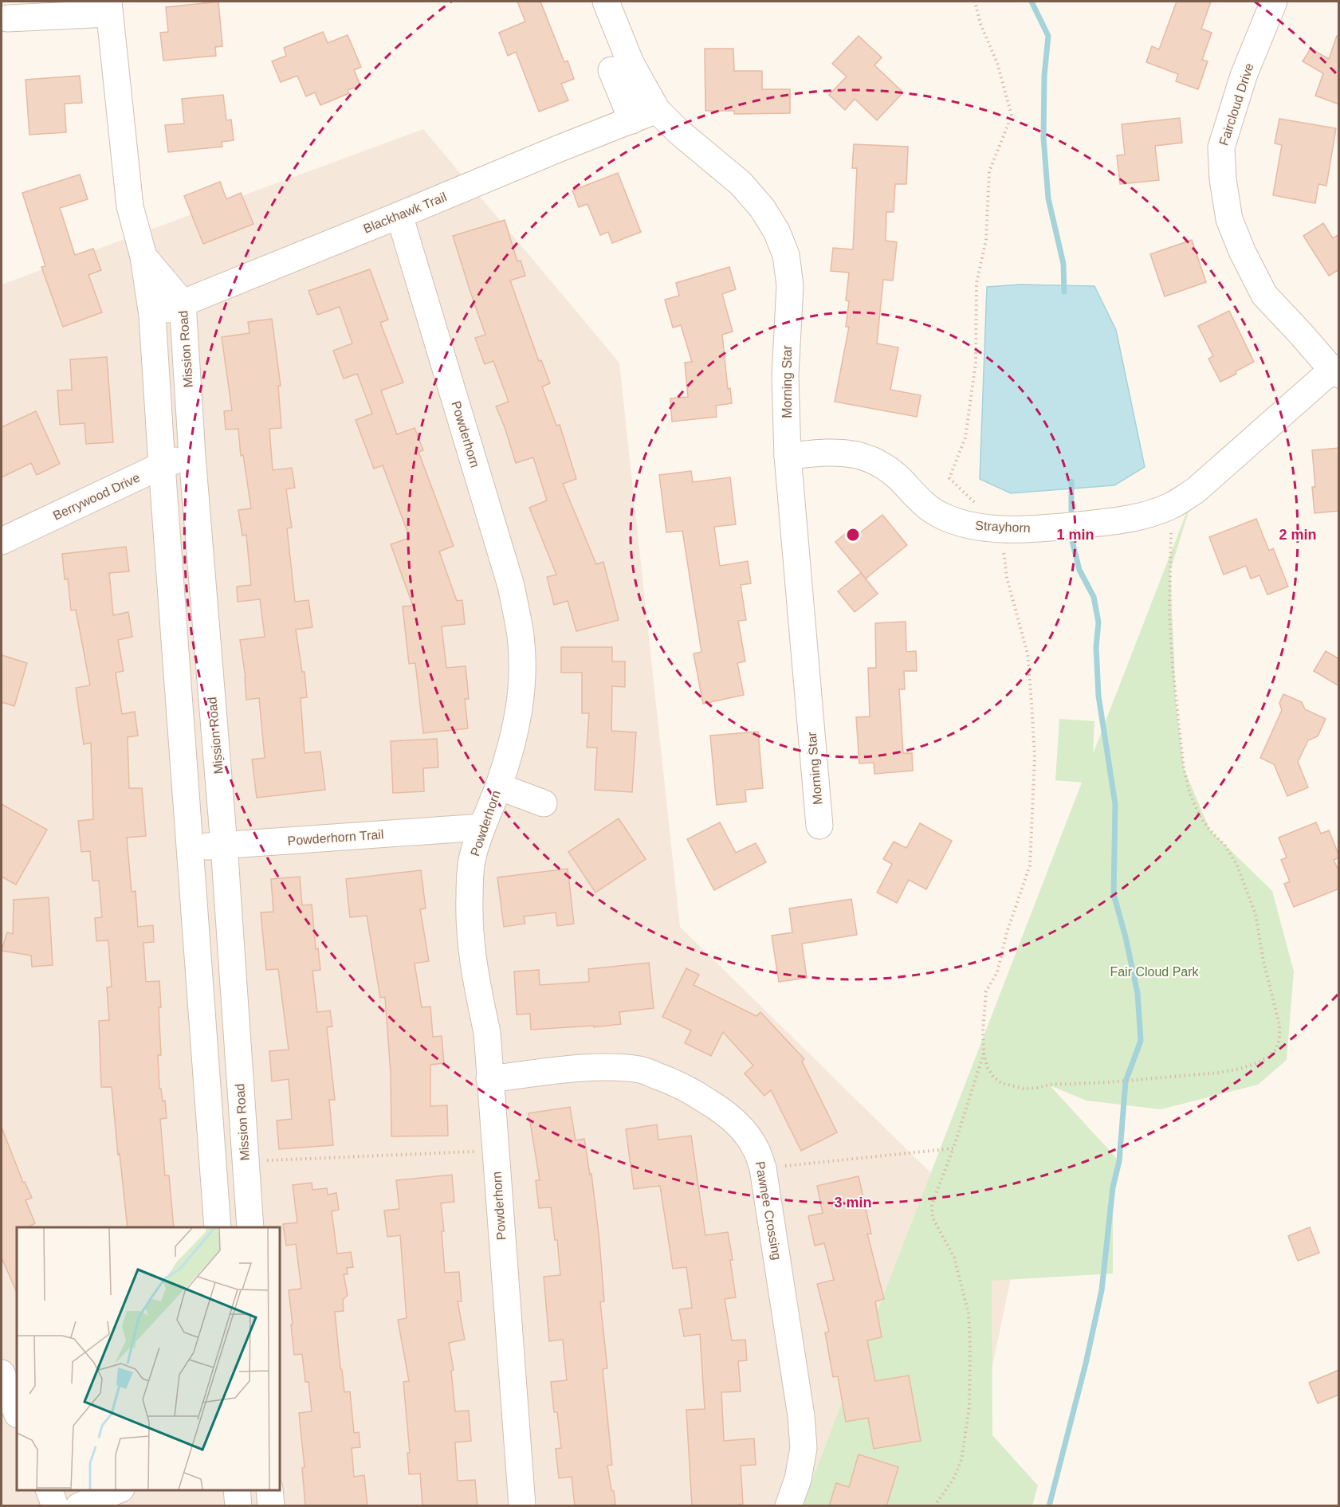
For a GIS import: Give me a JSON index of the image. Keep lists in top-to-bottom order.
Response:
{
  "streets": {
    "street": [
      "Faircloud Drive",
      "Blackhawk Trail",
      "Mission Road",
      "Morning Star",
      "Powderhorn",
      "Berrywood Drive",
      "Strayhorn",
      "Powderhorn Trail",
      "Pawnee Crossing"
    ]
  },
  "crossings": [
    ["Faircloud Drive", "Strayhorn"],
    ["Blackhawk Trail", "Mission Road"],
    ["Blackhawk Trail", "Morning Star"],
    ["Blackhawk Trail", "Powderhorn"],
    ["Mission Road", "Berrywood Drive"],
    ["Mission Road", "Powderhorn Trail"],
    ["Morning Star", "Strayhorn"],
    ["Powderhorn", "Powderhorn Trail"],
    ["Powderhorn", "Pawnee Crossing"]
  ],
  "parks": ["Fair Cloud Park"],
  "rings": ["1 min", "2 min", "3 min"]
}
